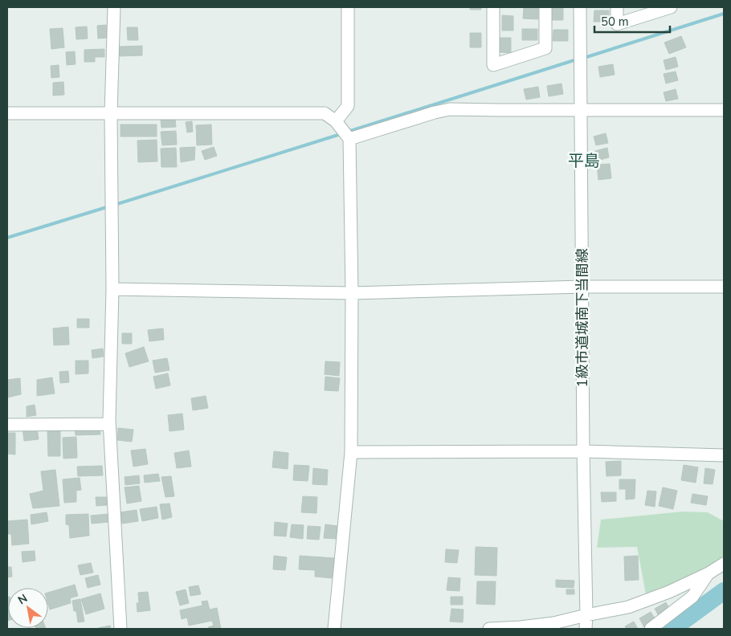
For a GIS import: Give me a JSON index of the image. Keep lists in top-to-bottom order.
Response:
{
  "streets": {
    "street": ["1級市道城南下当間線"]
  },
  "districts": ["平島"],
  "scale_bar": "50 m",
  "north": "top left"
}
